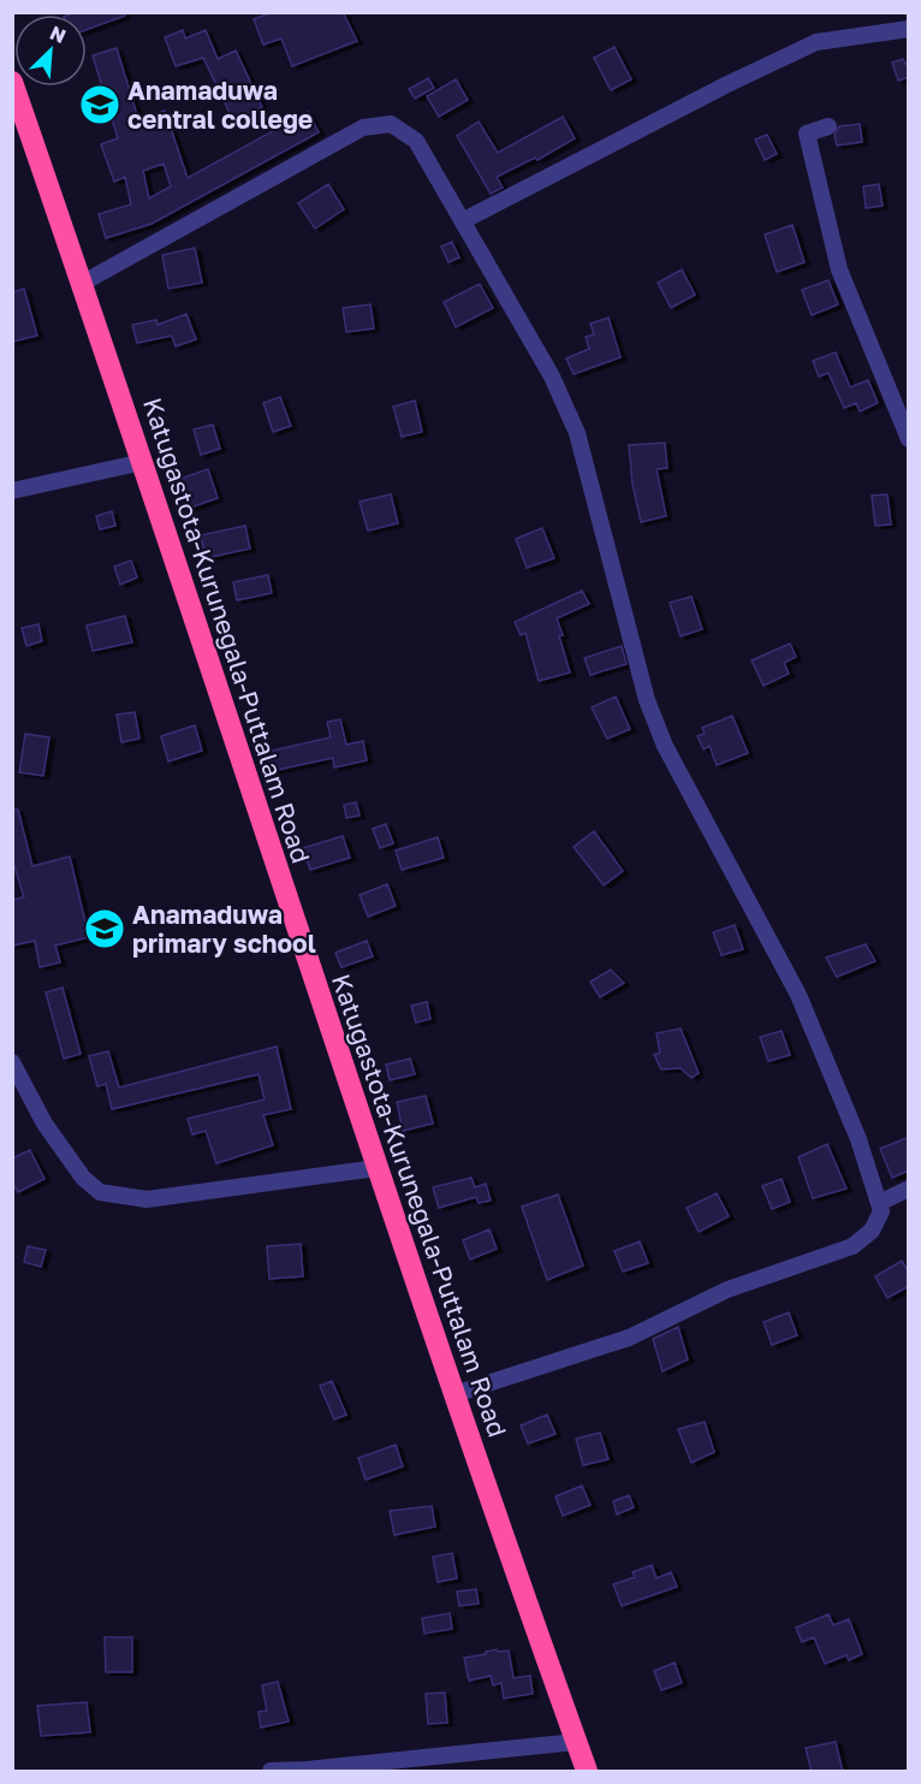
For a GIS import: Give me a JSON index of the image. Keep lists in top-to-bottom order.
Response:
{
  "streets": {
    "highway": ["Katugastota-Kurunegala-Puttalam Road"]
  },
  "places": {
    "school or university": ["Anamaduwa central college", "Anamaduwa primary school"]
  },
  "north": "top right"
}
